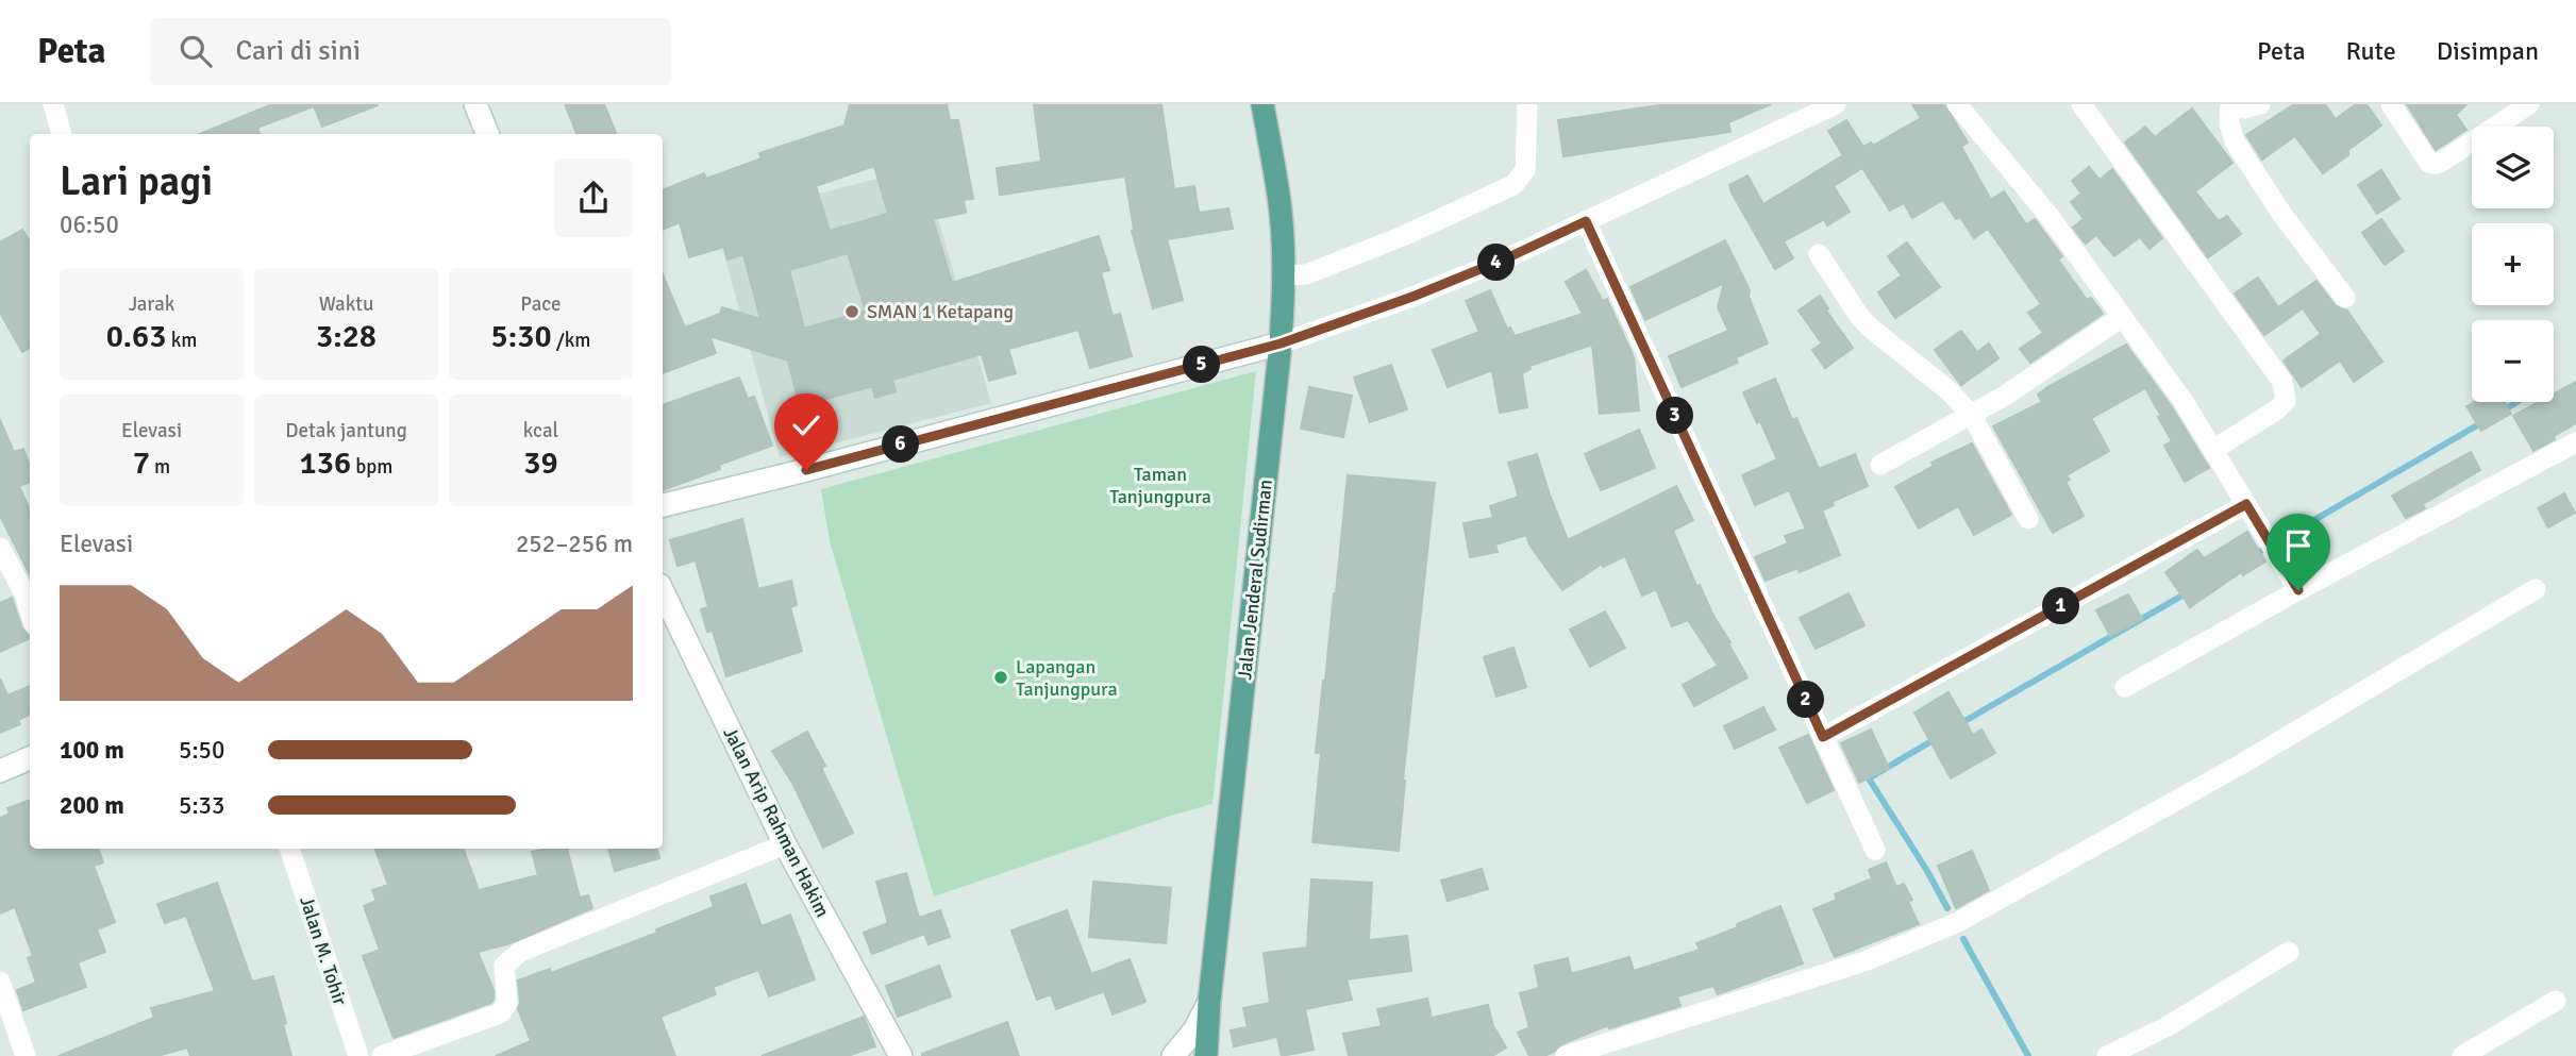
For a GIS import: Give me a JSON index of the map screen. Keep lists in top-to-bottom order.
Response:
{
  "streets": {
    "main road": ["Jalan Jenderal Sudirman"],
    "street": ["Jalan Arip Rahman Hakim", "Jalan M. Tohir"]
  },
  "parks": ["Taman Tanjungpura"],
  "places": ["SMAN 1 Ketapang", "Lapangan Tanjungpura"],
  "page": {
    "header": "Peta",
    "search": "Cari di sini",
    "nav": ["Peta", "Rute", "Disimpan"],
    "map_buttons": ["+", "−"],
    "heading": ["Lari pagi", "06:50"],
    "pins": [
      "4",
      "5",
      "3",
      "6",
      "1",
      "2"
    ],
    "stats": [
      ["Jarak", "0.63 km"],
      ["Waktu", "3:28"],
      ["Pace", "5:30 /km"],
      ["Elevasi", "7 m"],
      ["Detak jantung", "136 bpm"],
      ["kcal", "39"]
    ],
    "chart": ["Elevasi", "252–256 m"],
    "list": [
      {
        "name": "100 m",
        "note": "5:50"
      },
      {
        "name": "200 m",
        "note": "5:33"
      }
    ]
  }
}
